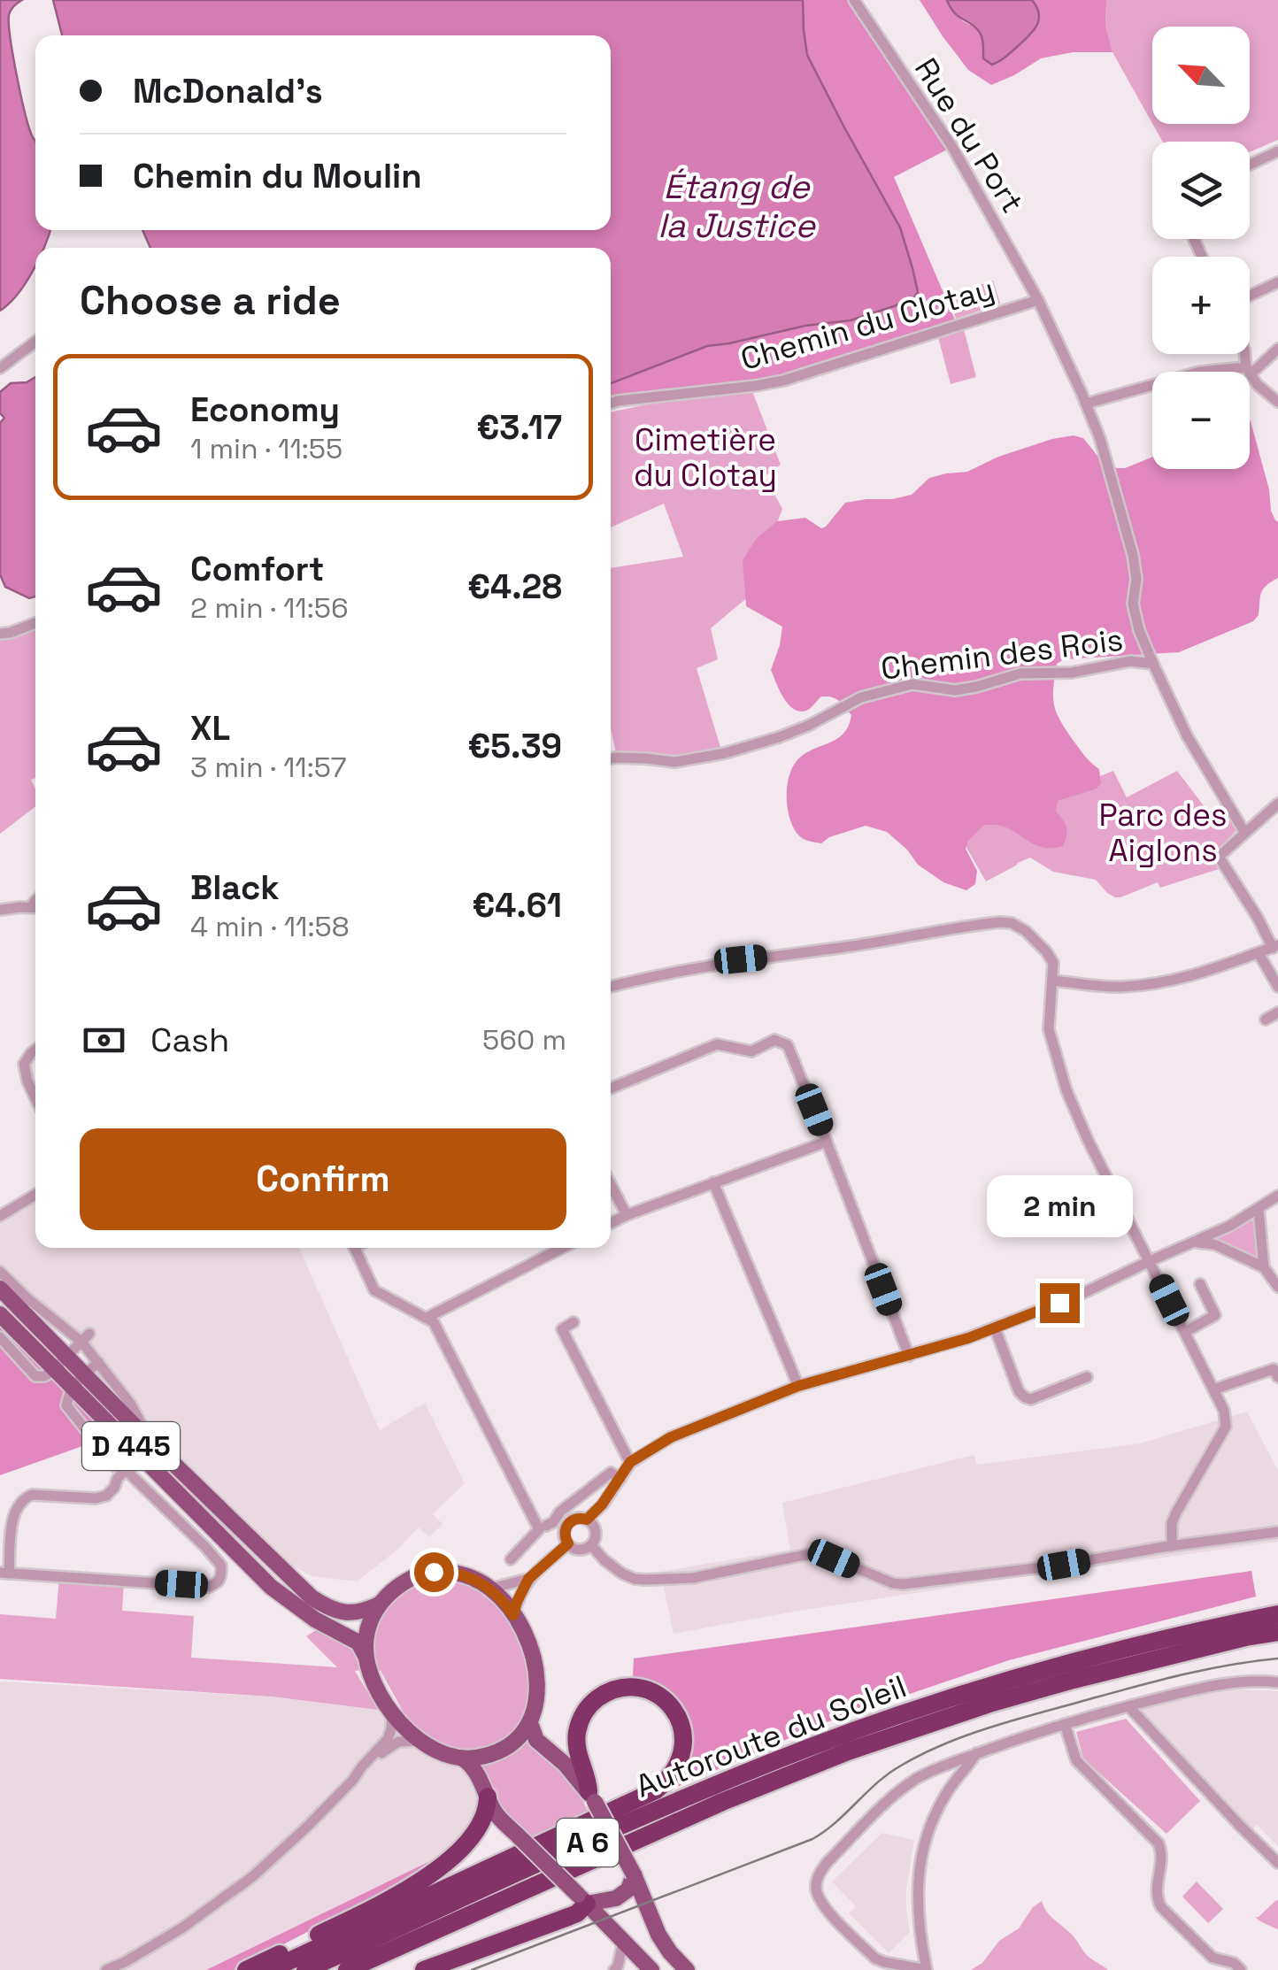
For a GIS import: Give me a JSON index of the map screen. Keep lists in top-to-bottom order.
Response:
{
  "streets": {
    "highway": ["Autoroute du Soleil", "A 6"],
    "main road": ["D 445"],
    "street": ["Rue du Port", "Chemin du Clotay", "Chemin des Rois"]
  },
  "crossings": [
    ["Rue du Port", "Chemin du Clotay"],
    ["Rue du Port", "Chemin des Rois"]
  ],
  "water": ["Étang de la Justice"],
  "parks": ["Cimetière du Clotay", "Parc des Aiglons"],
  "north": "top left",
  "page": {
    "map_buttons": ["+", "−"],
    "banner": ["McDonald's", "Chemin du Moulin"],
    "heading": "Choose a ride",
    "list": [
      {
        "name": "Economy",
        "note": "1 min · 11:55",
        "value": "€3.17"
      },
      {
        "name": "Comfort",
        "note": "2 min · 11:56",
        "value": "€4.28"
      },
      {
        "name": "XL",
        "note": "3 min · 11:57",
        "value": "€5.39"
      },
      {
        "name": "Black",
        "note": "4 min · 11:58",
        "value": "€4.61"
      }
    ],
    "pay": ["Cash", "560 m"],
    "buttons": "Confirm",
    "bubble": "2 min"
  }
}
